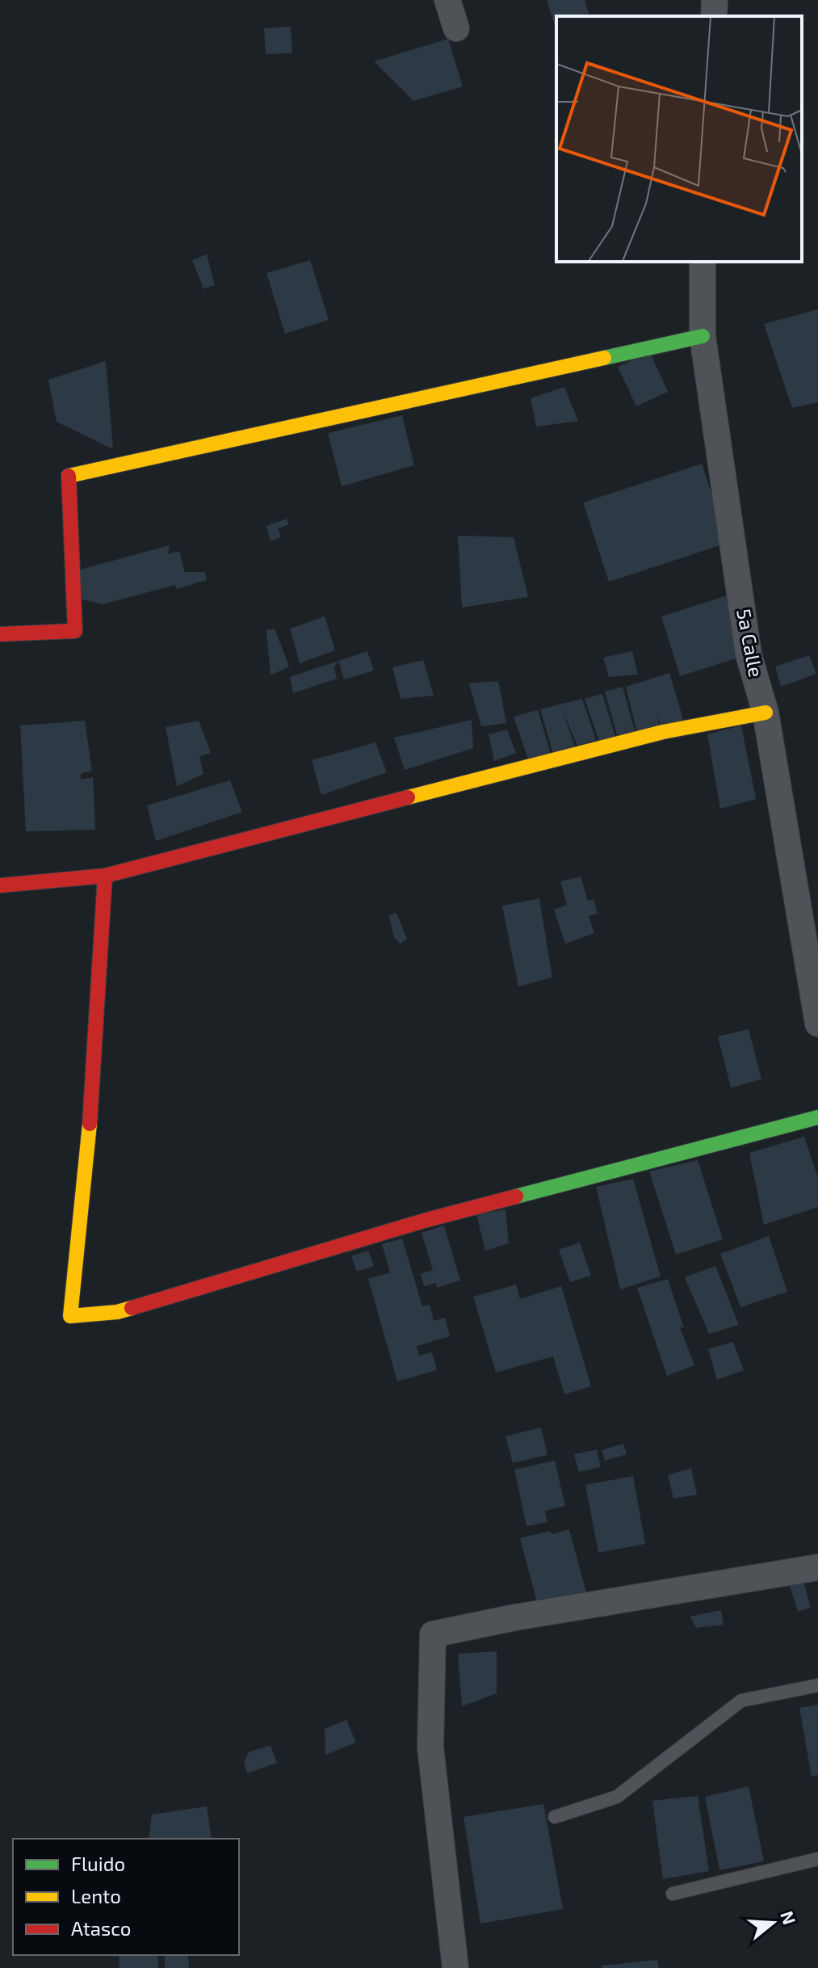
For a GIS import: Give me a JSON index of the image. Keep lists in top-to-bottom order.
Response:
{
  "streets": {
    "street": ["5a Calle"]
  },
  "legend": ["Fluido", "Lento", "Atasco"],
  "north": "right"
}
